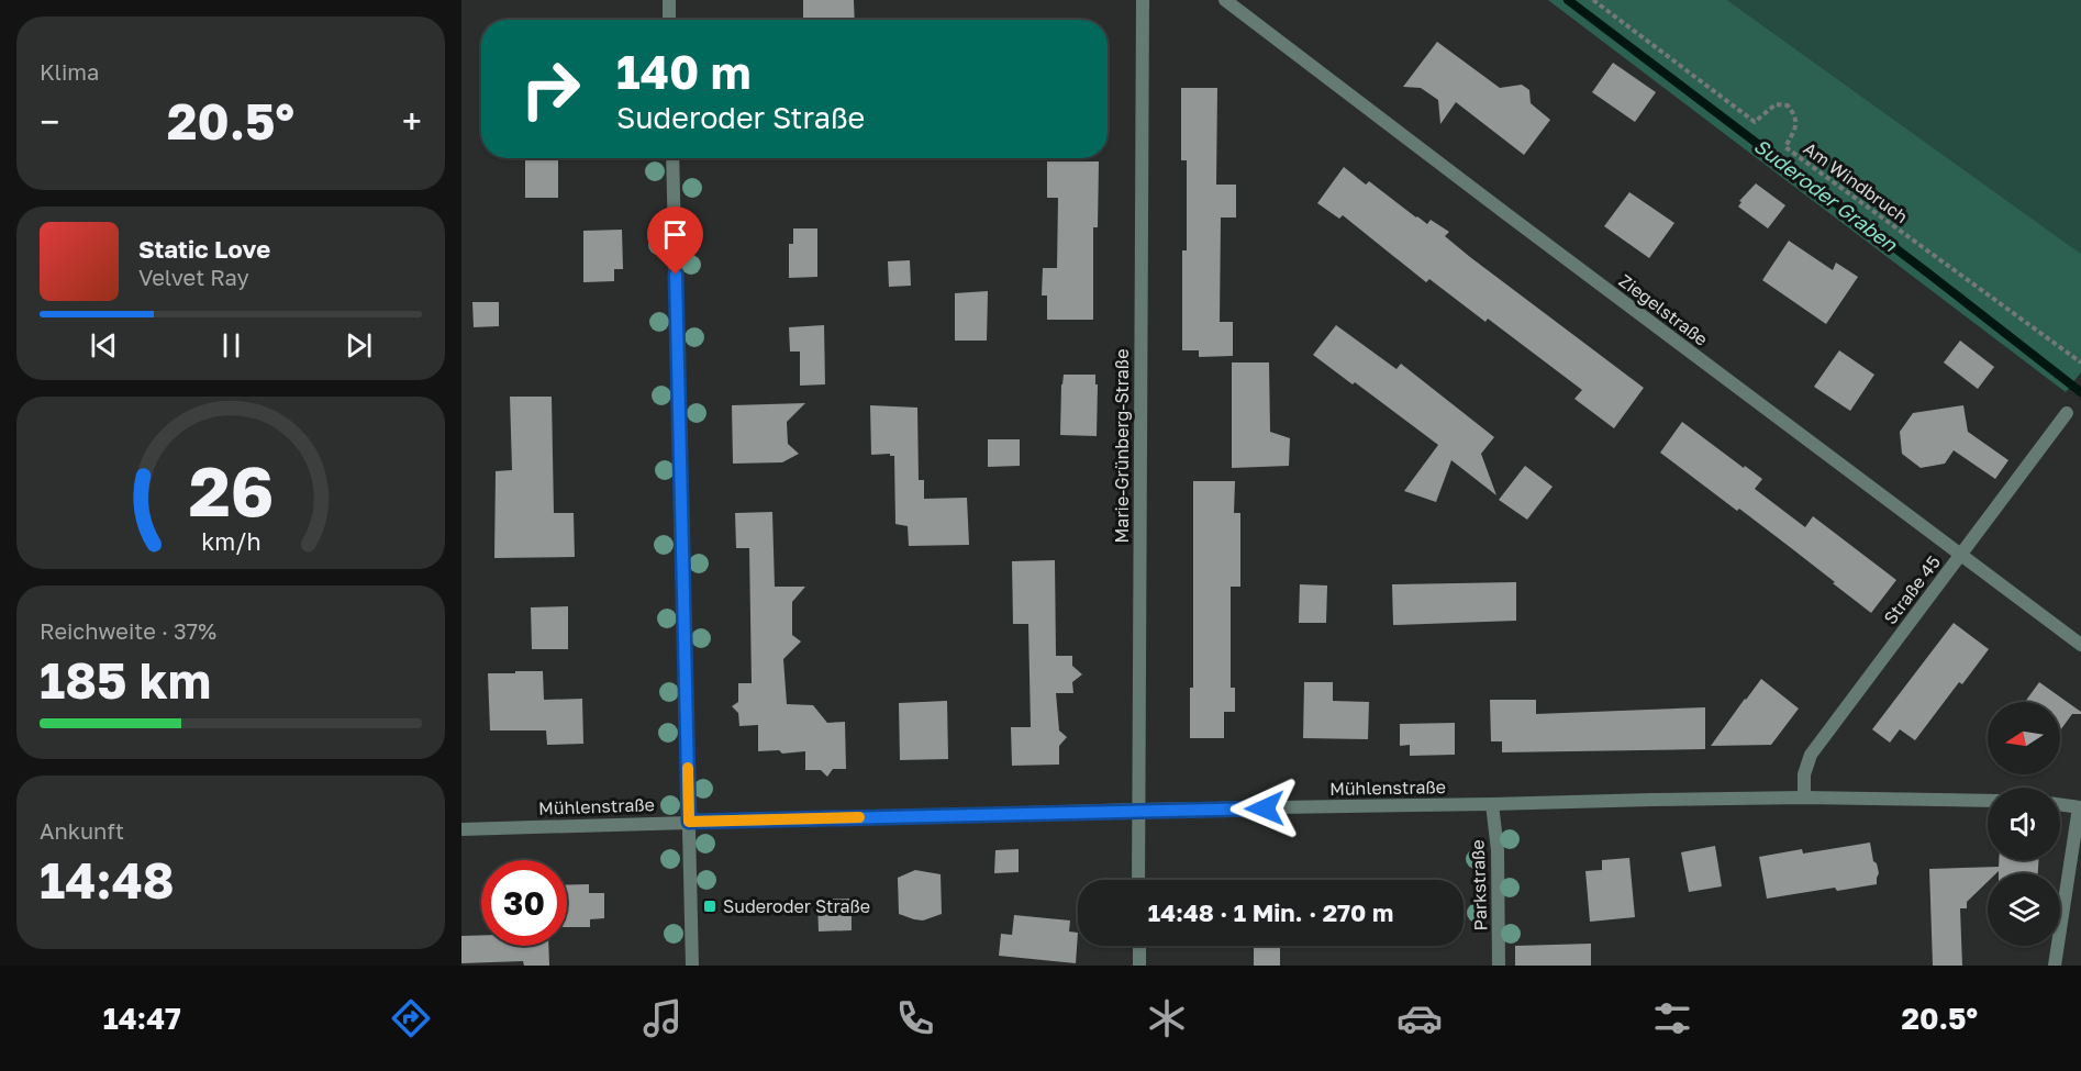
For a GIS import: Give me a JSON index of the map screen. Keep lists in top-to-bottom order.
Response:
{
  "streets": {
    "street": [
      "Ziegelstraße",
      "Marie-Grünberg-Straße",
      "Straße 45",
      "Mühlenstraße",
      "Parkstraße"
    ],
    "path": ["Am Windbruch"]
  },
  "crossings": [
    ["Ziegelstraße", "Straße 45"],
    ["Marie-Grünberg-Straße", "Mühlenstraße"],
    ["Straße 45", "Mühlenstraße"],
    ["Mühlenstraße", "Parkstraße"]
  ],
  "water": ["Suderoder Graben"],
  "places": {
    "transit": ["Suderoder Straße"]
  },
  "north": "left",
  "page": {
    "tile": [
      "Klima",
      ["Reichweite · 37%", "185 km"],
      ["Ankunft", "14:48"]
    ],
    "turn": ["140 m", "Suderoder Straße"],
    "heat": ["−", "20.5°", "+"],
    "song": ["Static Love", "Velvet Ray"],
    "limit": "30",
    "trip": "14:48 · 1 Min. · 270 m",
    "tabs": ["14:47", "20.5°"],
    "gauge": ["26", "km/h"]
  }
}
